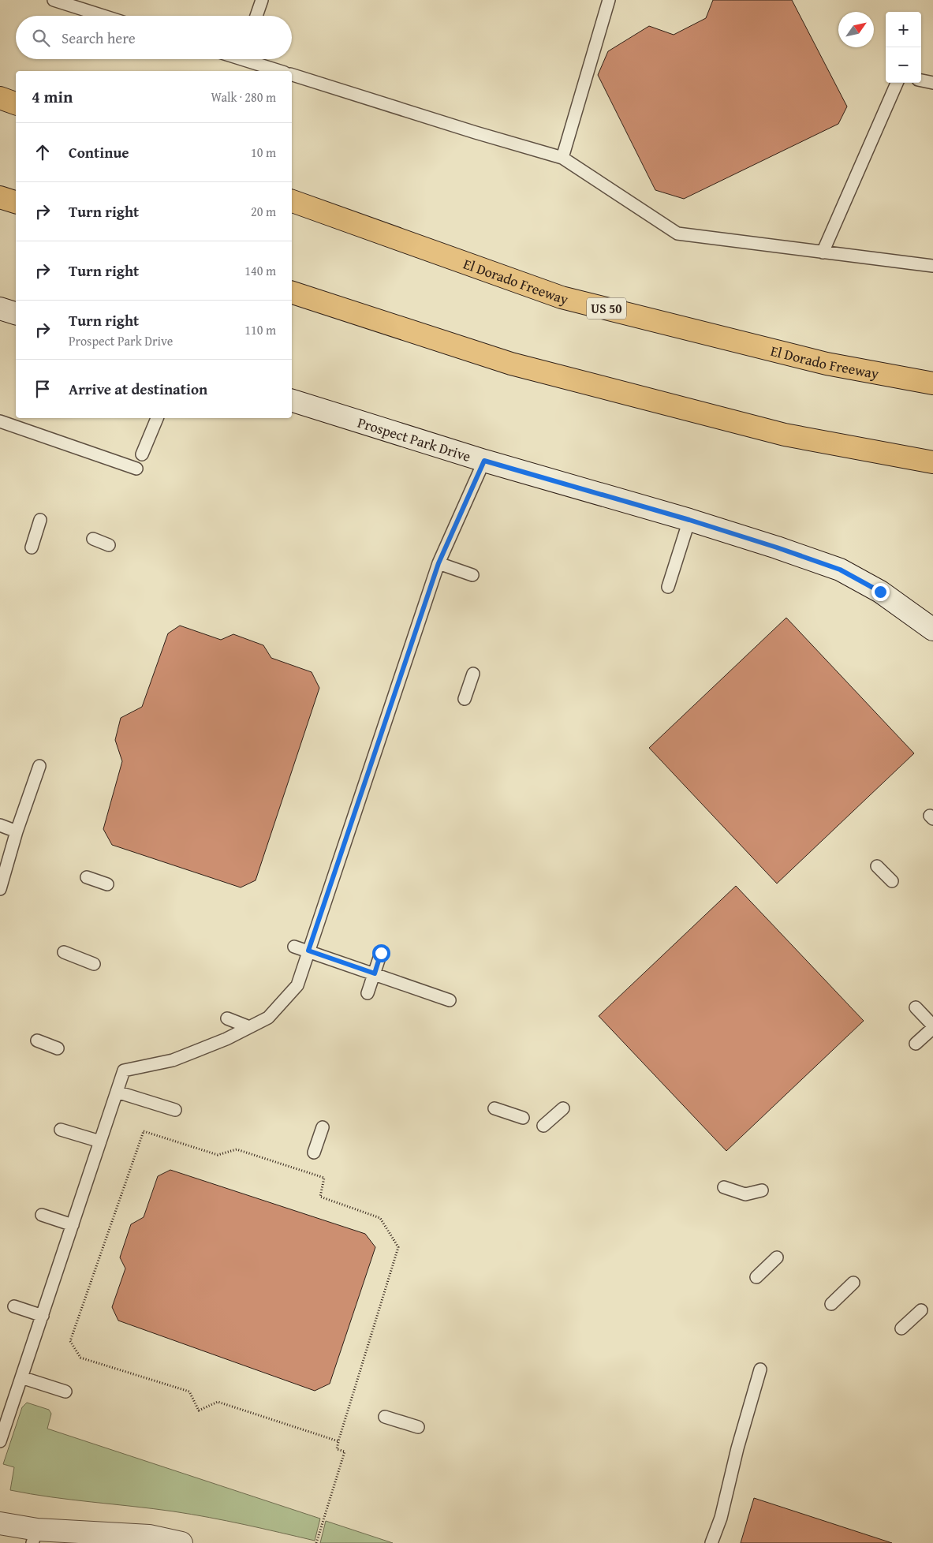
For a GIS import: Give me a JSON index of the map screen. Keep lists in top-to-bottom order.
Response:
{
  "streets": {
    "highway": ["El Dorado Freeway", "US 50"],
    "street": ["Prospect Park Drive"]
  },
  "north": "top right",
  "page": {
    "map_buttons": ["+", "−"],
    "search": "Search here",
    "heading": ["4 min", "Walk · 280 m"],
    "list": [
      ["Continue", "10 m"],
      ["Turn right", "20 m"],
      ["Turn right", "140 m"],
      ["Turn right", "Prospect Park Drive", "110 m"],
      "Arrive at destination"
    ]
  }
}
